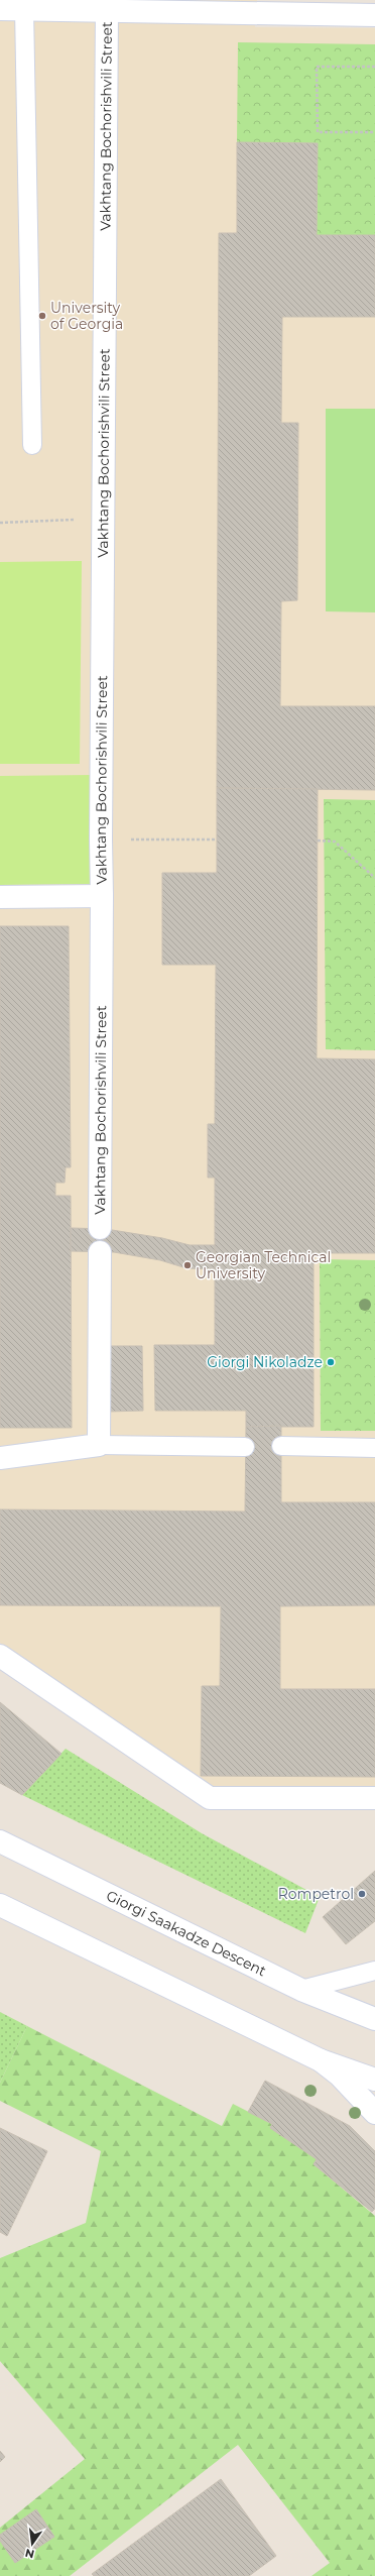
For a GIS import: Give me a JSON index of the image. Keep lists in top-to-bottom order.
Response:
{
  "streets": {
    "street": ["Vakhtang Bochorishvili Street", "Giorgi Saakadze Descent"]
  },
  "places": [
    "University of Georgia",
    "Georgian Technical University",
    "Giorgi Nikoladze",
    "Rompetrol"
  ],
  "north": "bottom"
}
